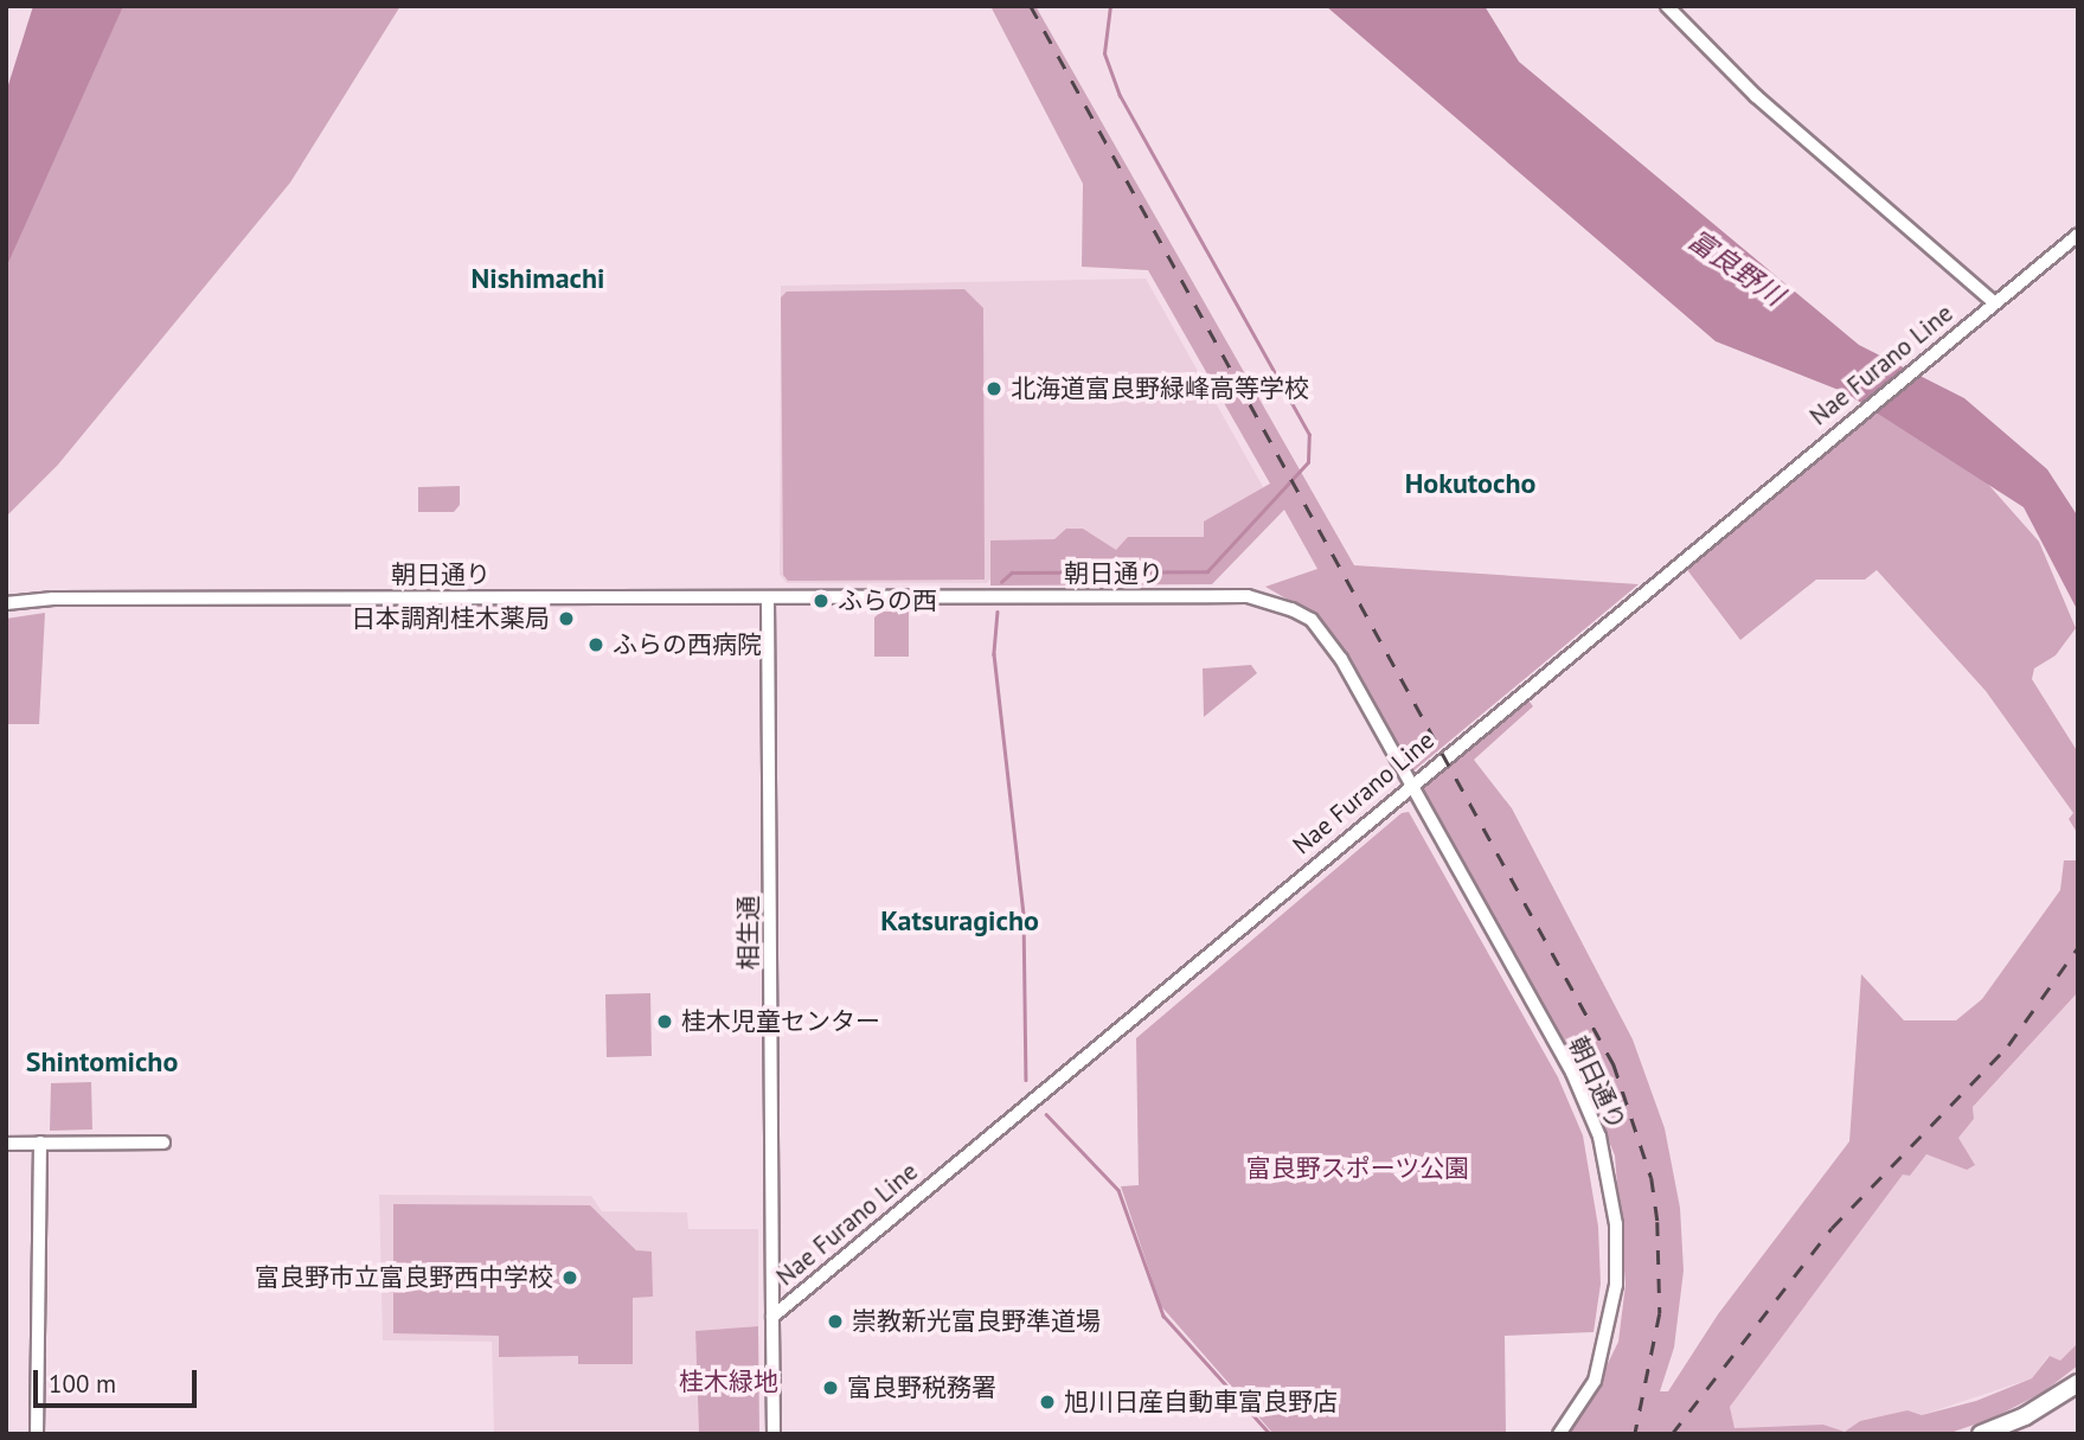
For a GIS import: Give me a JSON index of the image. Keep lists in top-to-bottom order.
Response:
{
  "streets": {
    "street": ["Nae Furano Line", "朝日通り", "相生通"]
  },
  "crossings": [
    ["Nae Furano Line", "朝日通り"],
    ["Nae Furano Line", "相生通"],
    ["朝日通り", "相生通"]
  ],
  "districts": [
    "Nishimachi",
    "Hokutocho",
    "Katsuragicho",
    "Shintomicho"
  ],
  "water": ["富良野川"],
  "parks": ["富良野スポーツ公園", "桂木緑地"],
  "places": [
    "北海道富良野緑峰高等学校",
    "ふらの西",
    "日本調剤桂木薬局",
    "ふらの西病院",
    "桂木児童センター",
    "富良野市立富良野西中学校",
    "崇教新光富良野準道場",
    "富良野税務署",
    "旭川日産自動車富良野店"
  ],
  "scale_bar": "100 m"
}
